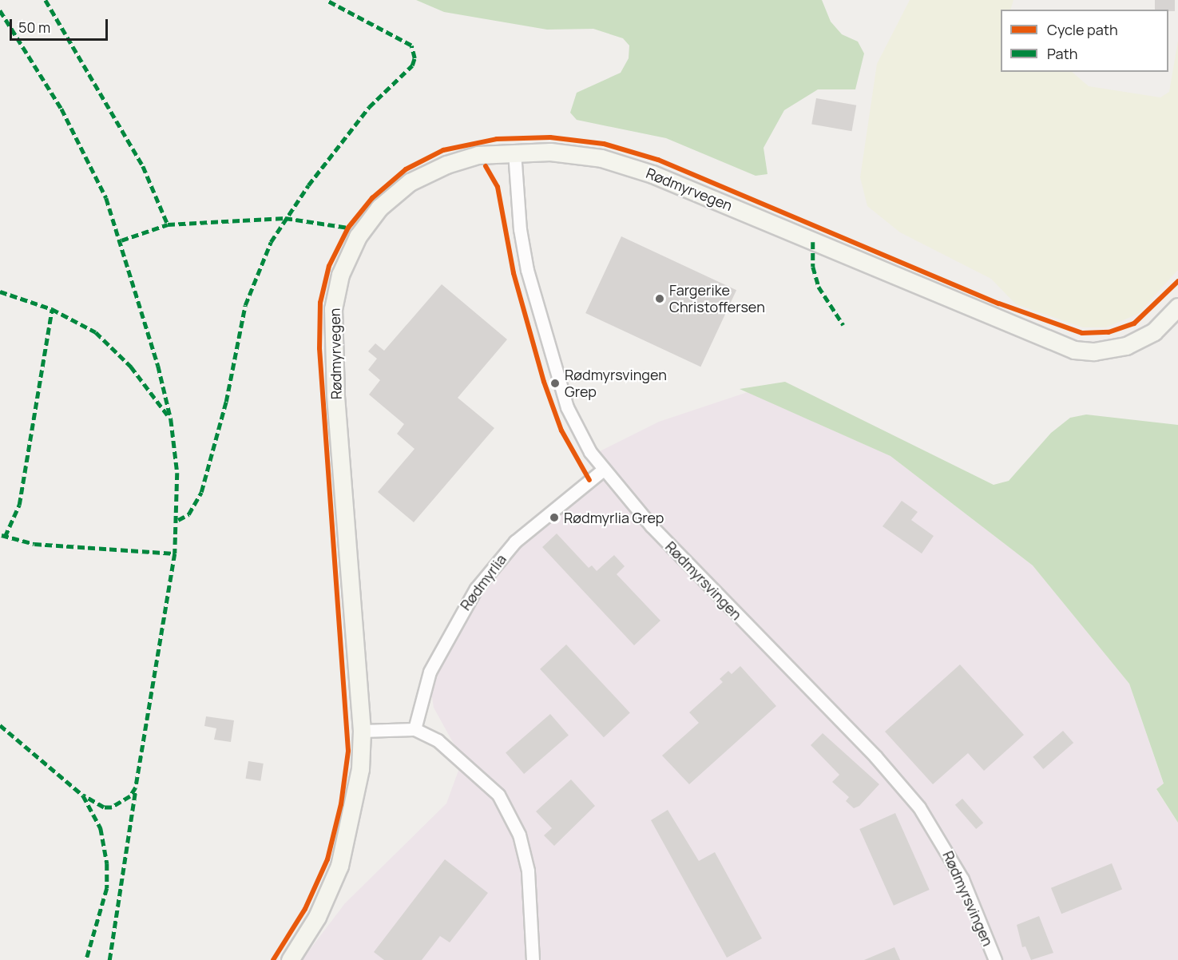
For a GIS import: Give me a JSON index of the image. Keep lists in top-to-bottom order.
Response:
{
  "streets": {
    "street": ["Rødmyrvegen", "Rødmyrsvingen", "Rødmyrlia"]
  },
  "crossings": [
    ["Rødmyrvegen", "Rødmyrsvingen"],
    ["Rødmyrsvingen", "Rødmyrlia"]
  ],
  "places": ["Fargerike Christoffersen", "Rødmyrsvingen Grep", "Rødmyrlia Grep"],
  "legend": ["Cycle path", "Path"],
  "scale_bar": "50 m"
}
